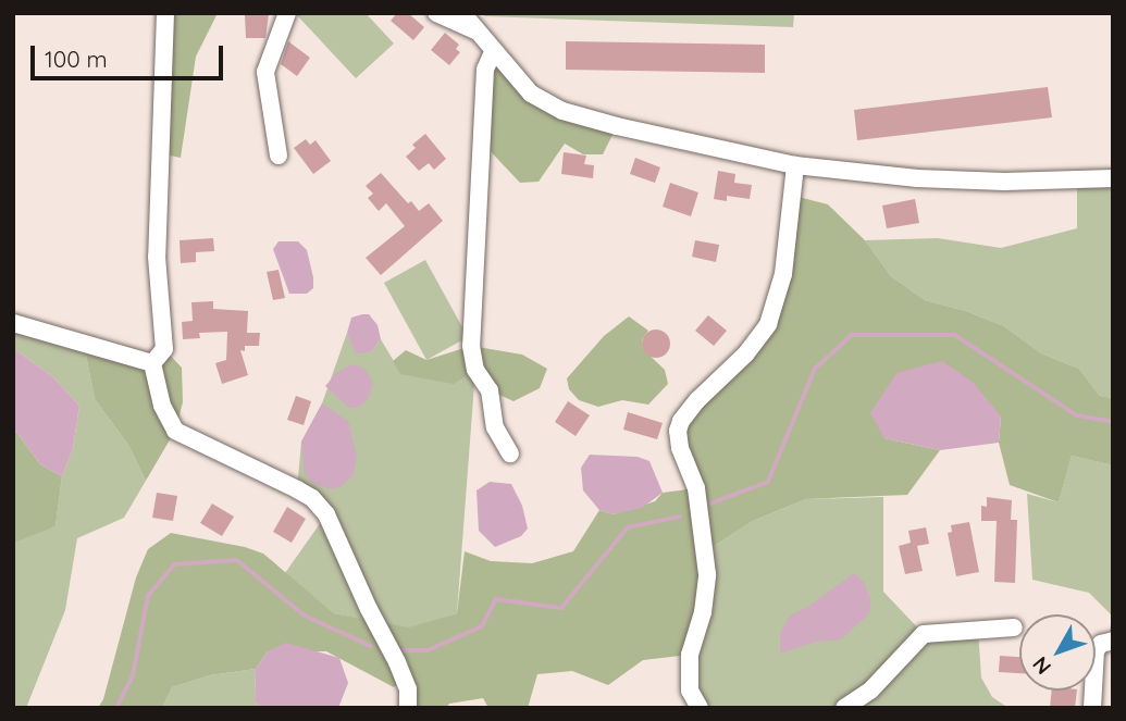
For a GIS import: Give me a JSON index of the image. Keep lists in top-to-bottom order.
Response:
{
  "scale_bar": "100 m",
  "north": "bottom left"
}
